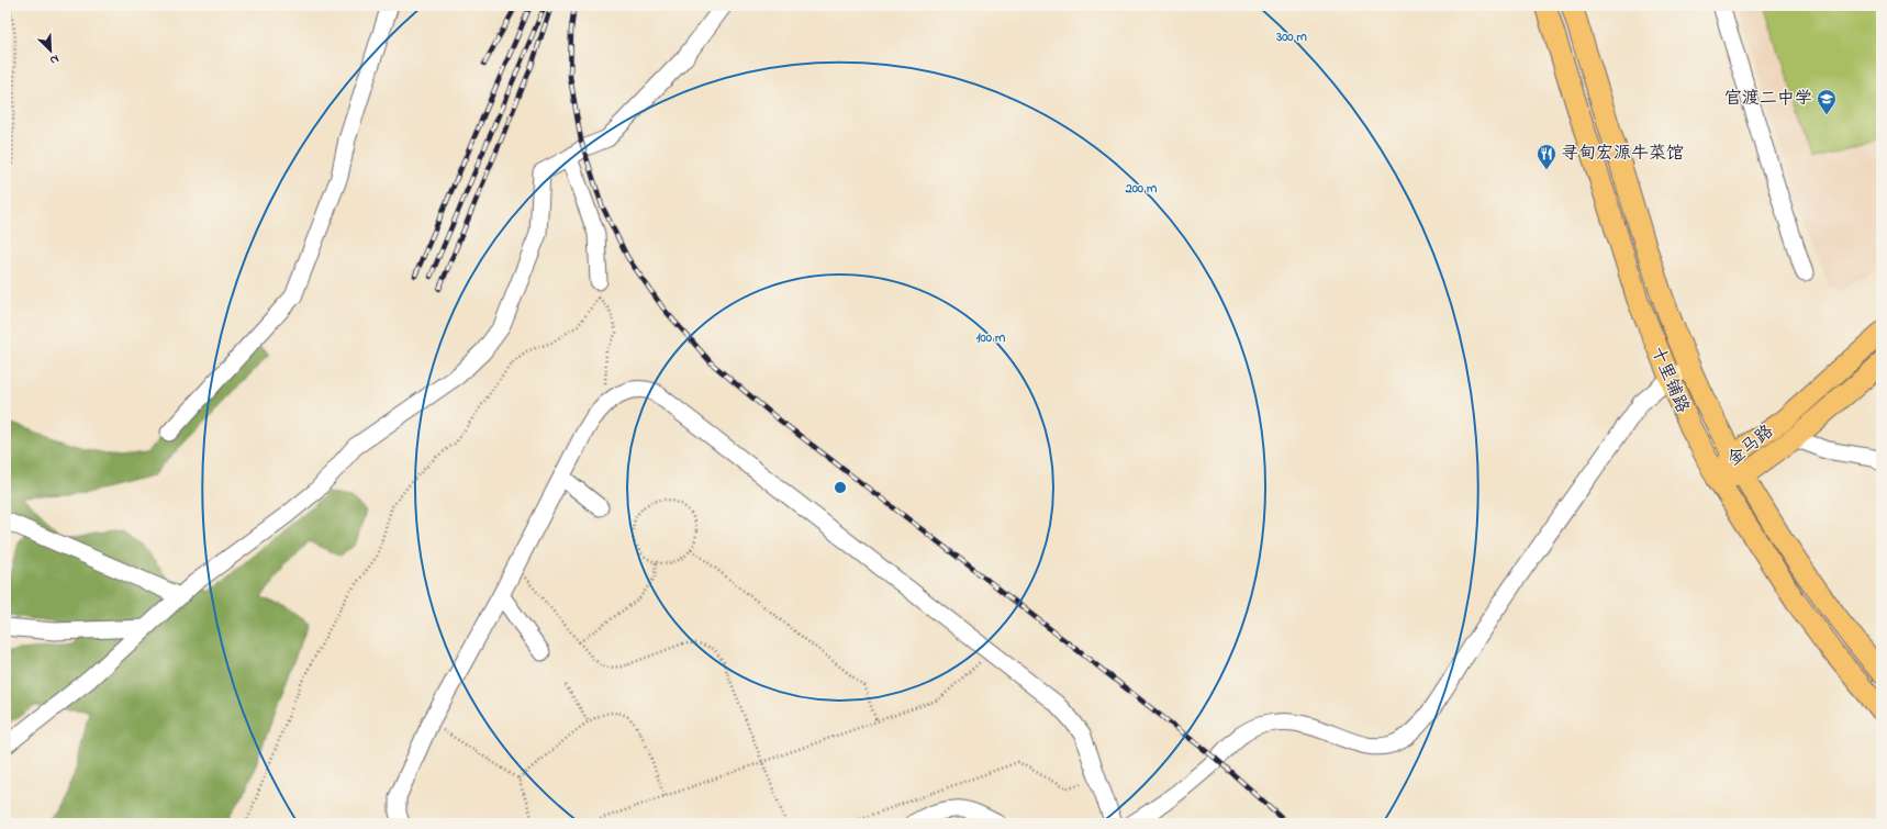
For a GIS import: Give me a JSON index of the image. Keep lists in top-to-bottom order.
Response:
{
  "streets": {
    "main road": ["十里铺路", "金马路"]
  },
  "crossings": [
    ["十里铺路", "金马路"]
  ],
  "places": {
    "school or university": ["官渡二中学"],
    "restaurant": ["寻甸宏源牛菜馆"]
  },
  "north": "bottom right",
  "rings": ["300 m", "200 m", "100 m"]
}
